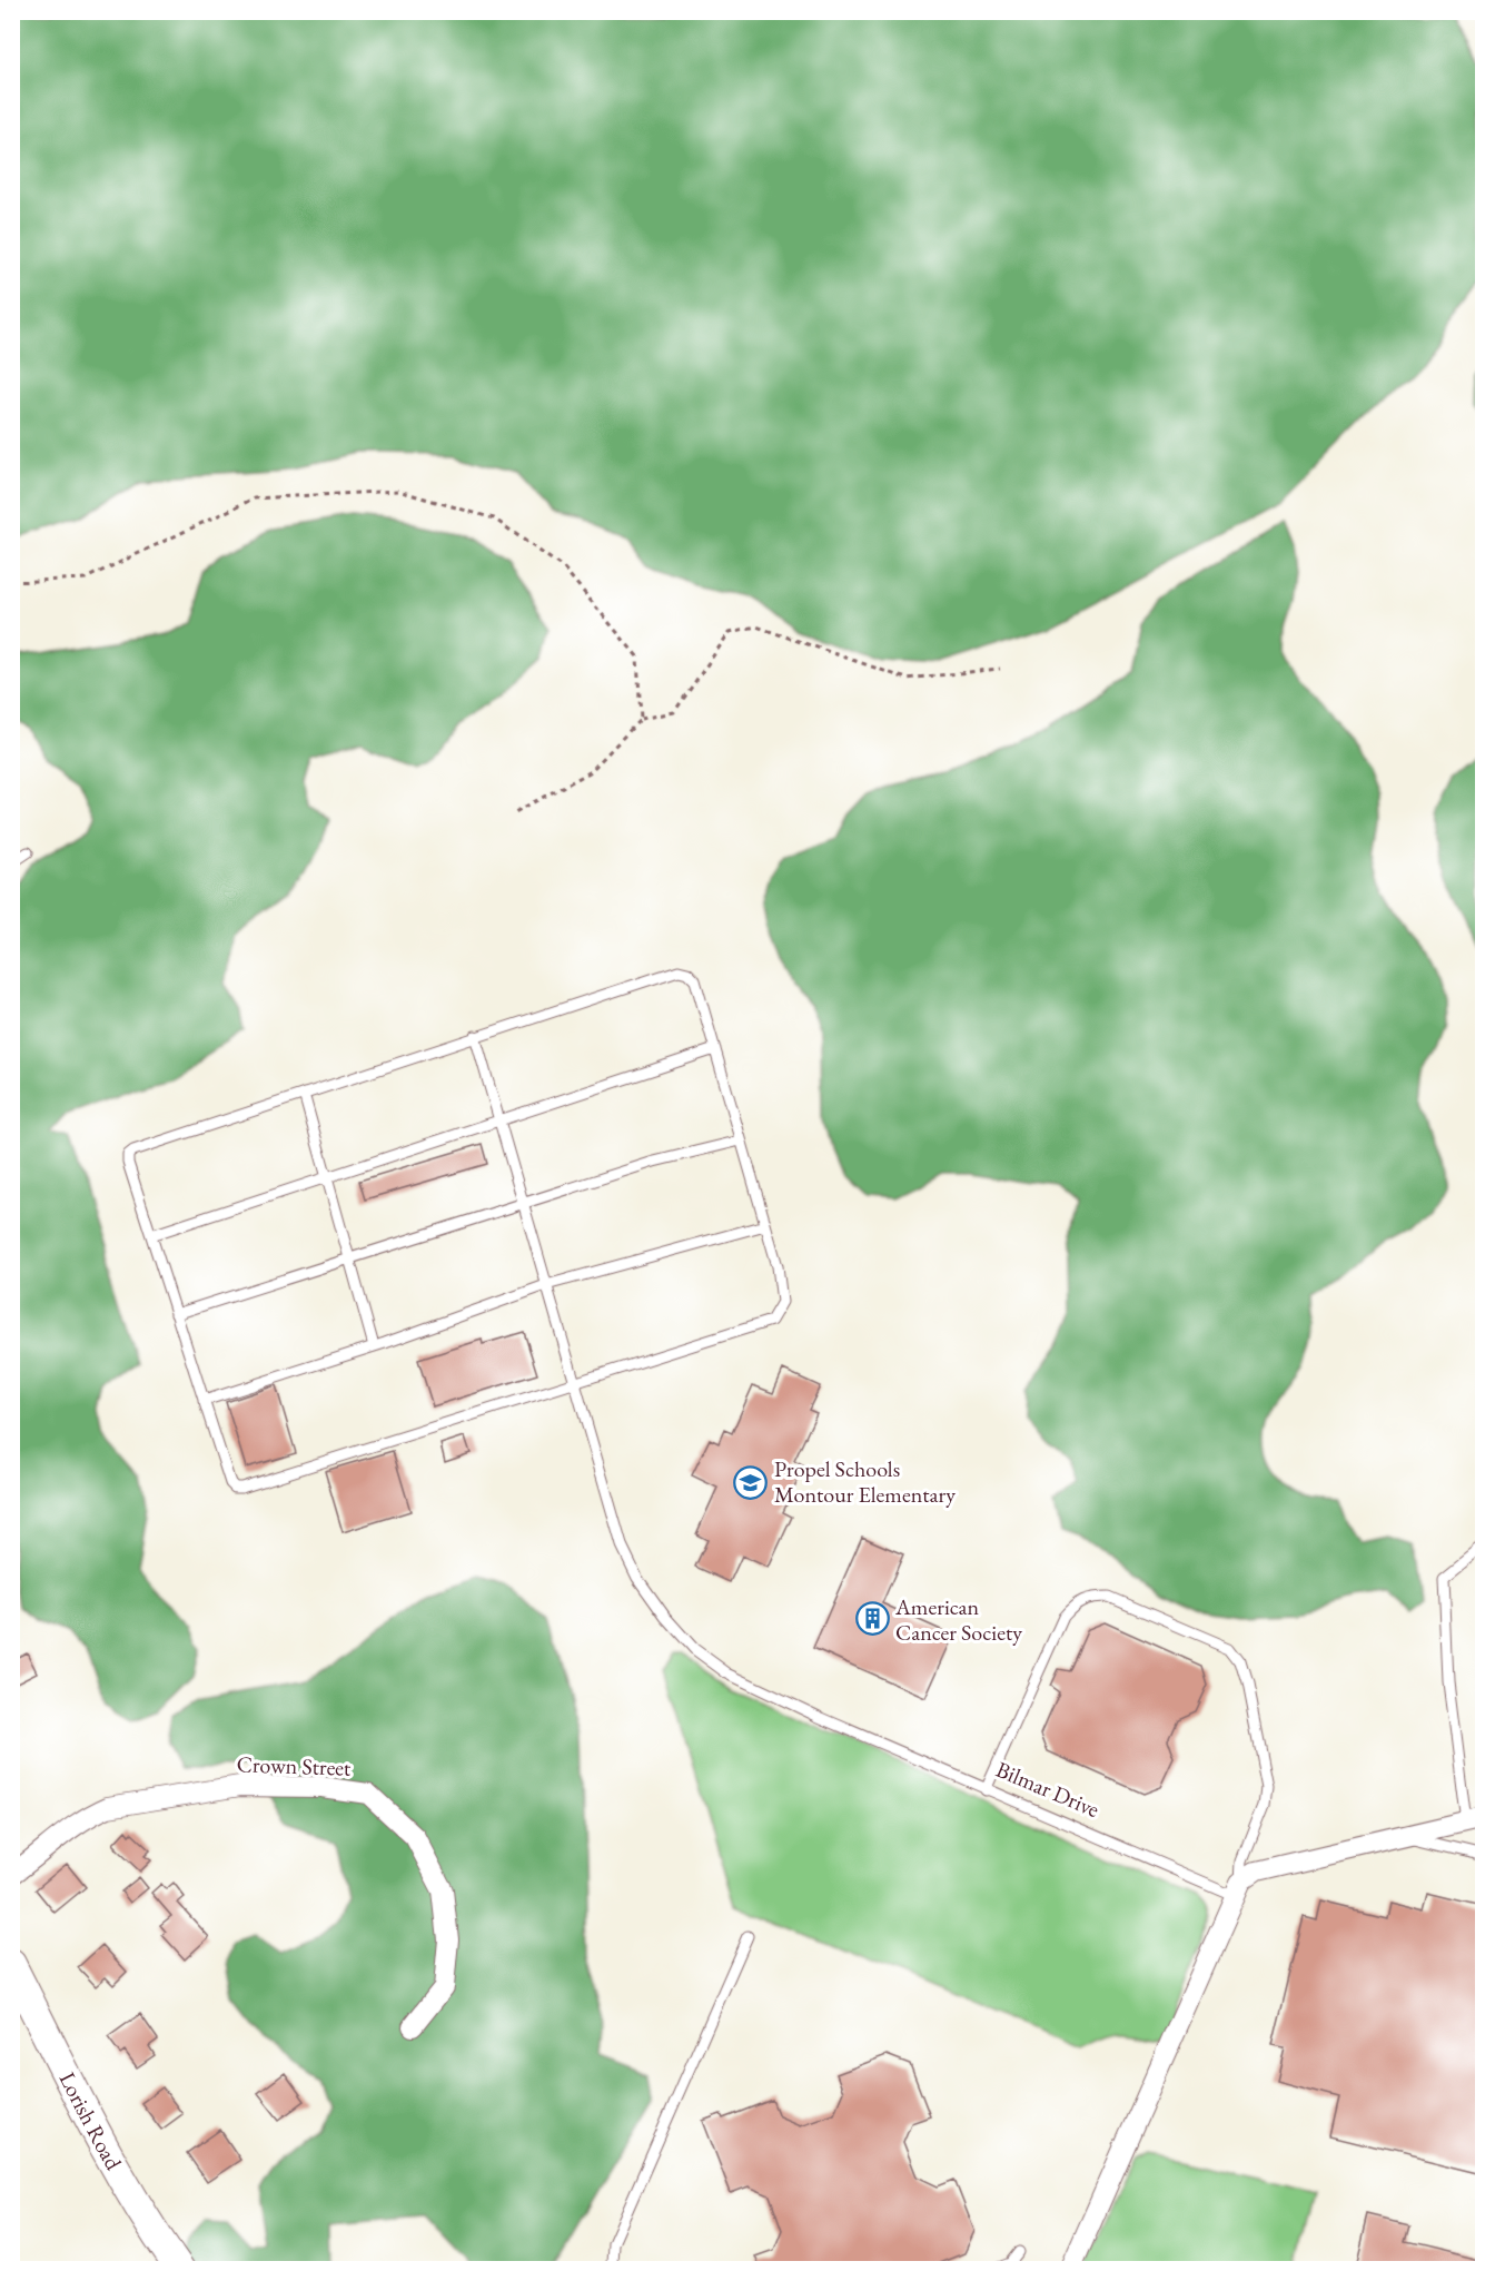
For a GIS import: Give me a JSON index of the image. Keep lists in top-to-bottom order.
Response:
{
  "streets": {
    "street": ["Crown Street", "Lorish Road"],
    "lane": ["Bilmar Drive"]
  },
  "places": {
    "school or university": ["Propel Schools Montour Elementary"],
    "building": ["American Cancer Society"]
  }
}
